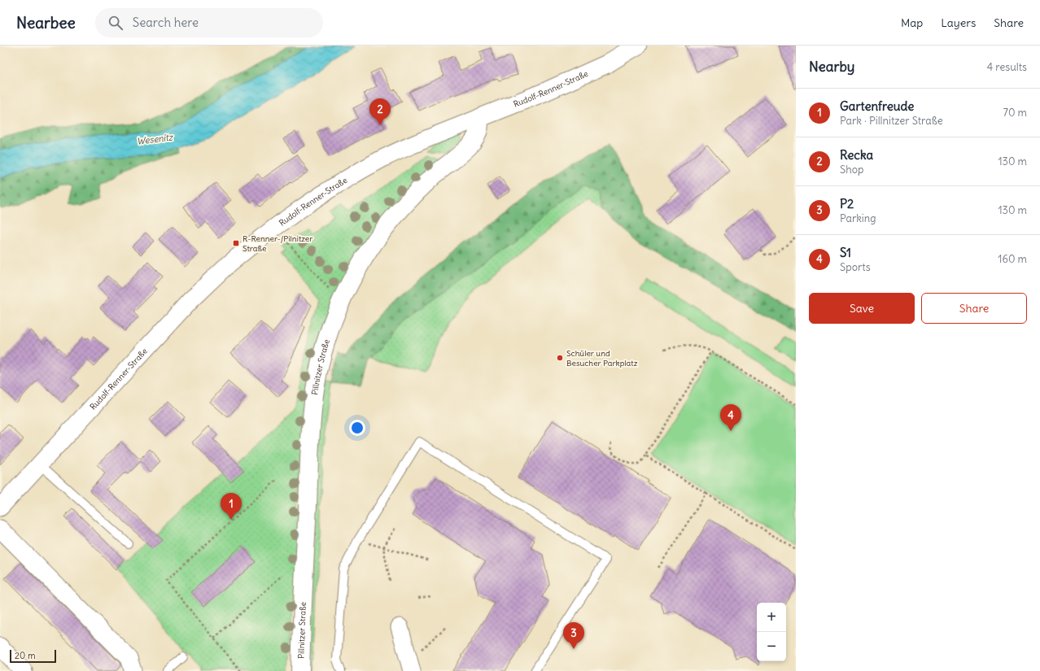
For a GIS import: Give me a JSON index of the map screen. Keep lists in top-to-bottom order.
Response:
{
  "streets": {
    "street": ["Rudolf-Renner-Straße", "Pillnitzer Straße"]
  },
  "crossings": [
    ["Rudolf-Renner-Straße", "Pillnitzer Straße"]
  ],
  "water": ["Wesenitz"],
  "places": {
    "transit": ["R-Renner-/Pilnitzer Straße"],
    "other": ["Schüler und Besucher Parkplatz"]
  },
  "scale_bar": "20 m",
  "page": {
    "header": "Nearbee",
    "search": "Search here",
    "nav": ["Map", "Layers", "Share"],
    "heading": ["Nearby", "4 results"],
    "list": [
      {
        "mark": "1",
        "name": "Gartenfreude",
        "note": "Park · Pillnitzer Straße",
        "value": "70 m"
      },
      {
        "mark": "2",
        "name": "Recka",
        "note": "Shop",
        "value": "130 m"
      },
      {
        "mark": "3",
        "name": "P2",
        "note": "Parking",
        "value": "130 m"
      },
      {
        "mark": "4",
        "name": "S1",
        "note": "Sports",
        "value": "160 m"
      }
    ],
    "pins": [
      "2",
      "4",
      "1",
      "3"
    ],
    "buttons": ["Save", "Share"],
    "map_buttons": ["+", "−"],
    "scale": "20 m"
  }
}
